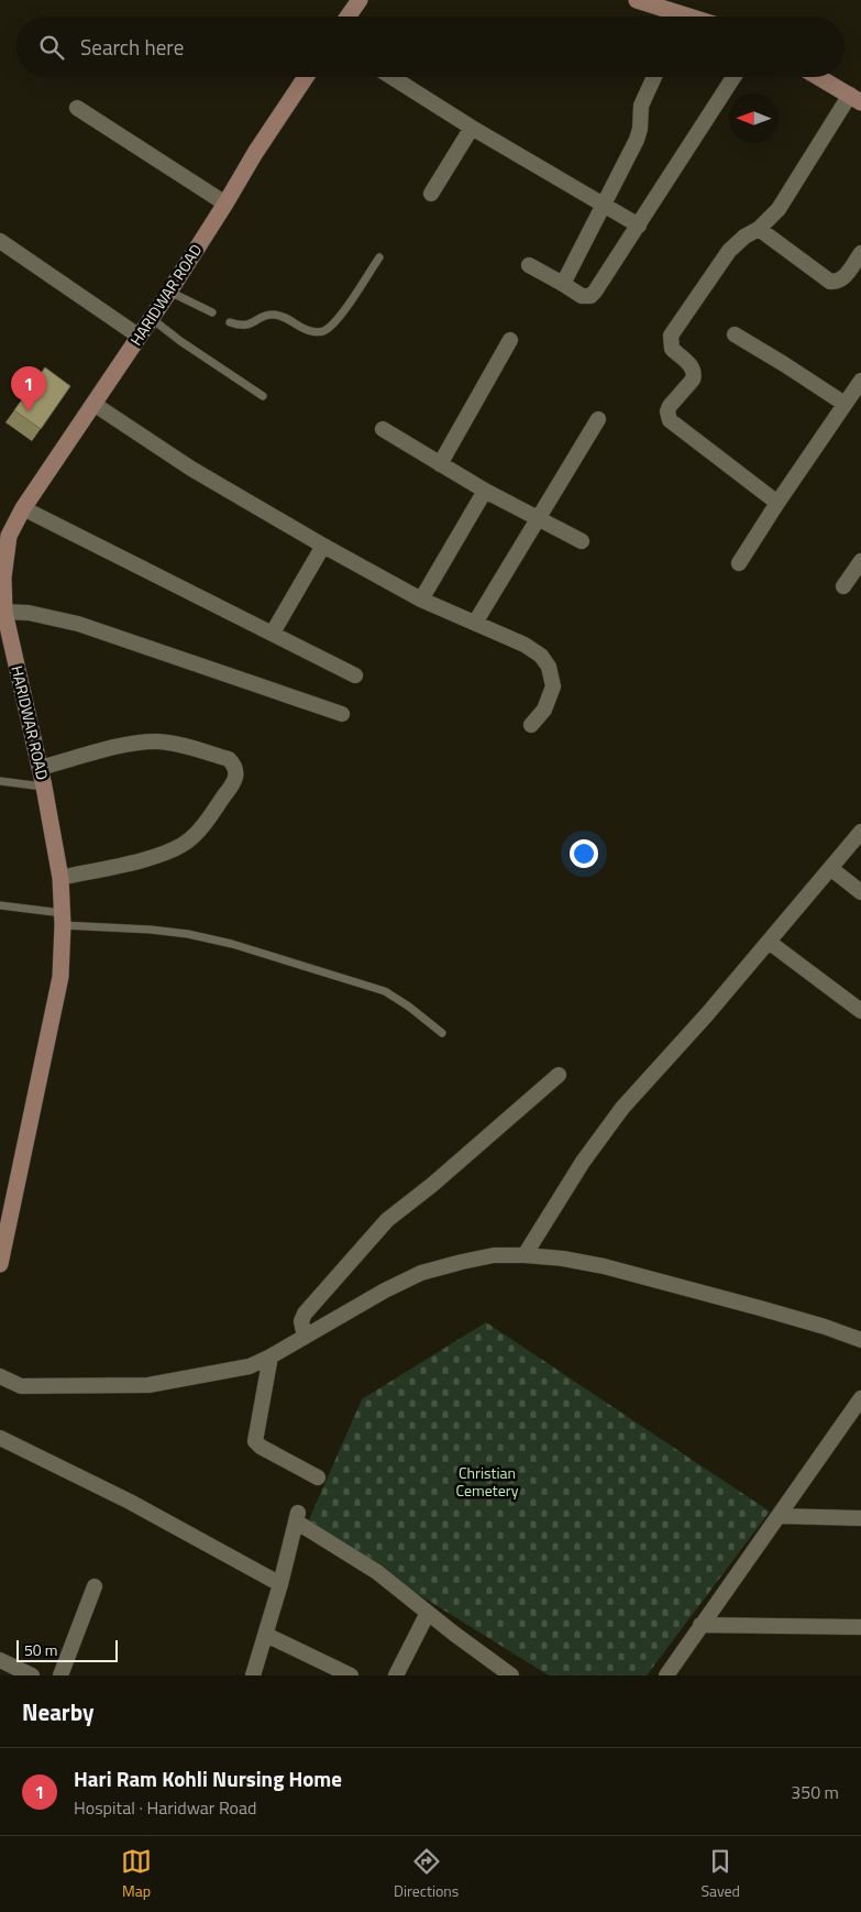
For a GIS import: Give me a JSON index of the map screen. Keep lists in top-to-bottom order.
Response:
{
  "streets": {
    "main road": ["HARIDWAR ROAD"]
  },
  "parks": ["Christian Cemetery"],
  "scale_bar": "50 m",
  "north": "left",
  "page": {
    "search": "Search here",
    "pins": "1",
    "scale": "50 m",
    "heading": "Nearby",
    "list": [
      {
        "mark": "1",
        "name": "Hari Ram Kohli Nursing Home",
        "note": "Hospital · Haridwar Road",
        "value": "350 m"
      }
    ],
    "nav": ["Map", "Directions", "Saved"]
  }
}
